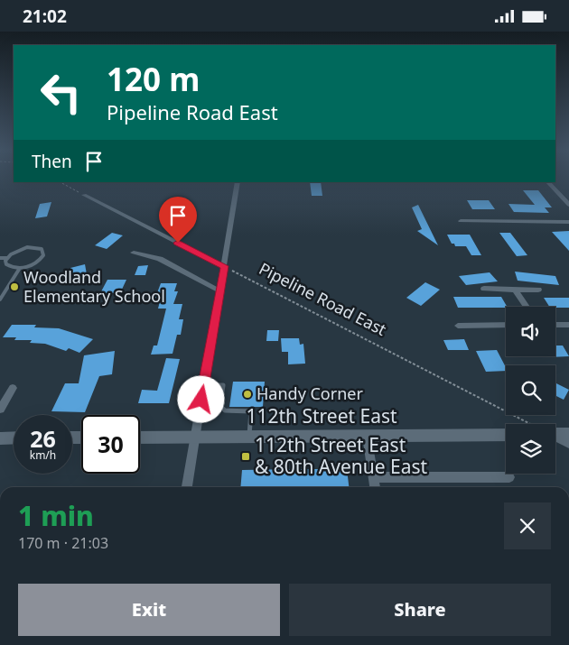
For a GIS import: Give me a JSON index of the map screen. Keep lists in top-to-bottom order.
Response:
{
  "streets": {
    "main road": ["112th Street East"],
    "path": ["Pipeline Road East"]
  },
  "places": {
    "other": ["Woodland Elementary School", "Handy Corner"],
    "transit": ["112th Street East & 80th Avenue East"]
  },
  "page": {
    "status": "21:02",
    "turn": ["120 m", "Pipeline Road East"],
    "then": "Then",
    "speed": "26 km/h",
    "limit": "30",
    "heading": ["1 min", "170 m · 21:03"],
    "buttons": ["Exit", "Share"]
  }
}
